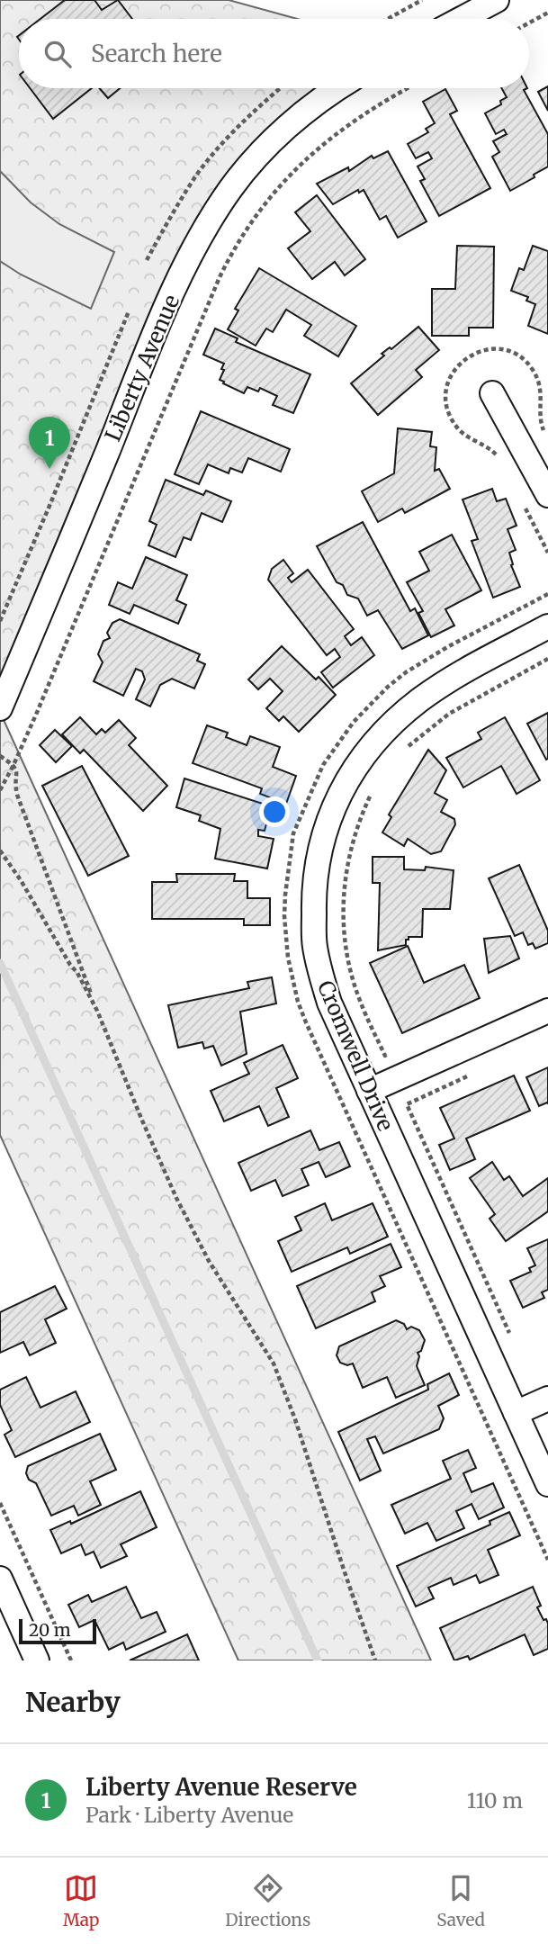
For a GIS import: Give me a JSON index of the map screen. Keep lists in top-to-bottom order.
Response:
{
  "streets": {
    "street": ["Liberty Avenue", "Cromwell Drive"]
  },
  "scale_bar": "20 m",
  "page": {
    "search": "Search here",
    "pins": "1",
    "scale": "20 m",
    "heading": "Nearby",
    "list": [
      {
        "mark": "1",
        "name": "Liberty Avenue Reserve",
        "note": "Park · Liberty Avenue",
        "value": "110 m"
      }
    ],
    "nav": ["Map", "Directions", "Saved"]
  }
}
